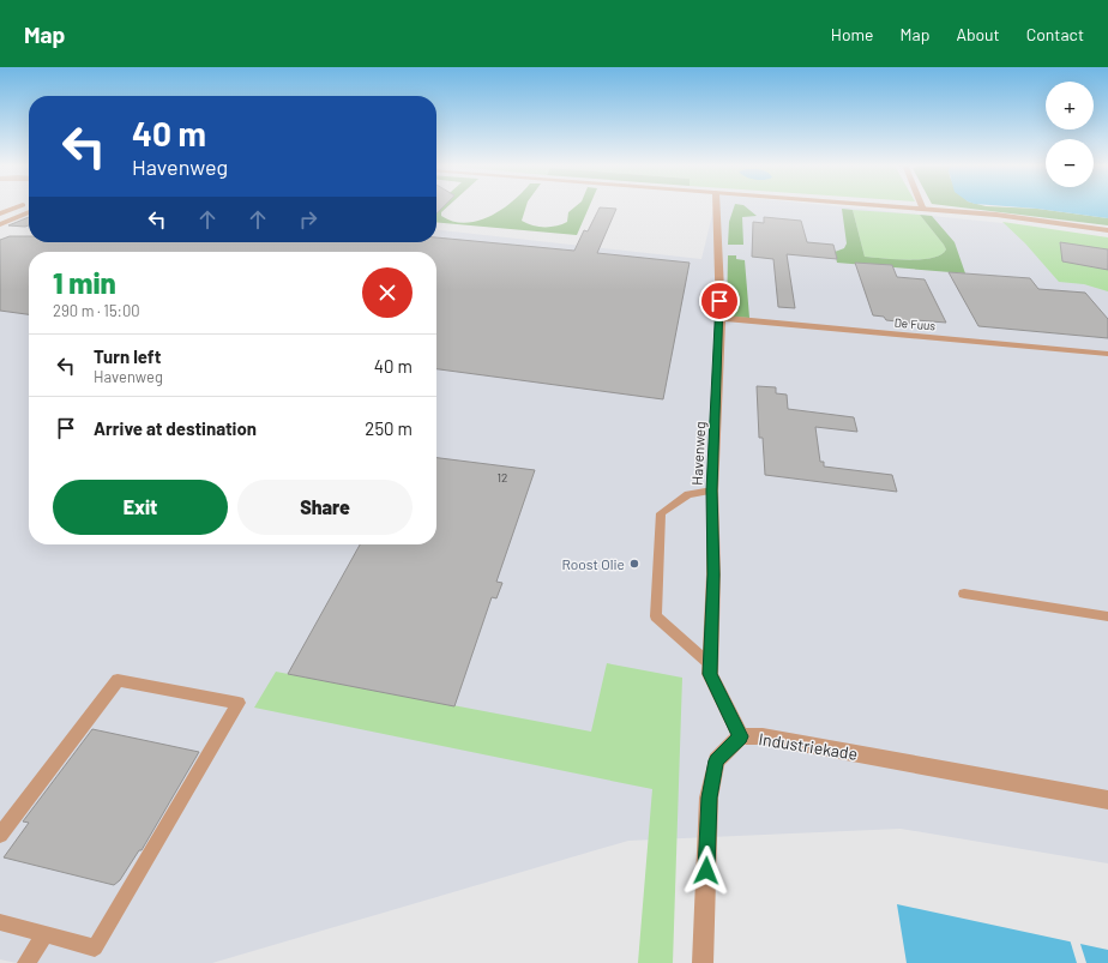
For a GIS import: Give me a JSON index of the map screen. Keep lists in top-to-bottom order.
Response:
{
  "streets": {
    "street": ["De Fuus", "Havenweg", "Industriekade"]
  },
  "crossings": [
    ["De Fuus", "Havenweg"],
    ["Havenweg", "Industriekade"]
  ],
  "places": ["Roost Olie"],
  "house_numbers": ["12"],
  "page": {
    "header": "Map",
    "nav": [
      "Home",
      "Map",
      "About",
      "Contact"
    ],
    "map_buttons": ["+", "−"],
    "turn": ["40 m", "Havenweg"],
    "heading": ["1 min", "290 m · 15:00"],
    "list": [
      {
        "name": "Turn left",
        "note": "Havenweg",
        "value": "40 m"
      },
      {
        "name": "Arrive at destination",
        "value": "250 m"
      }
    ],
    "buttons": ["Exit", "Share"]
  }
}
